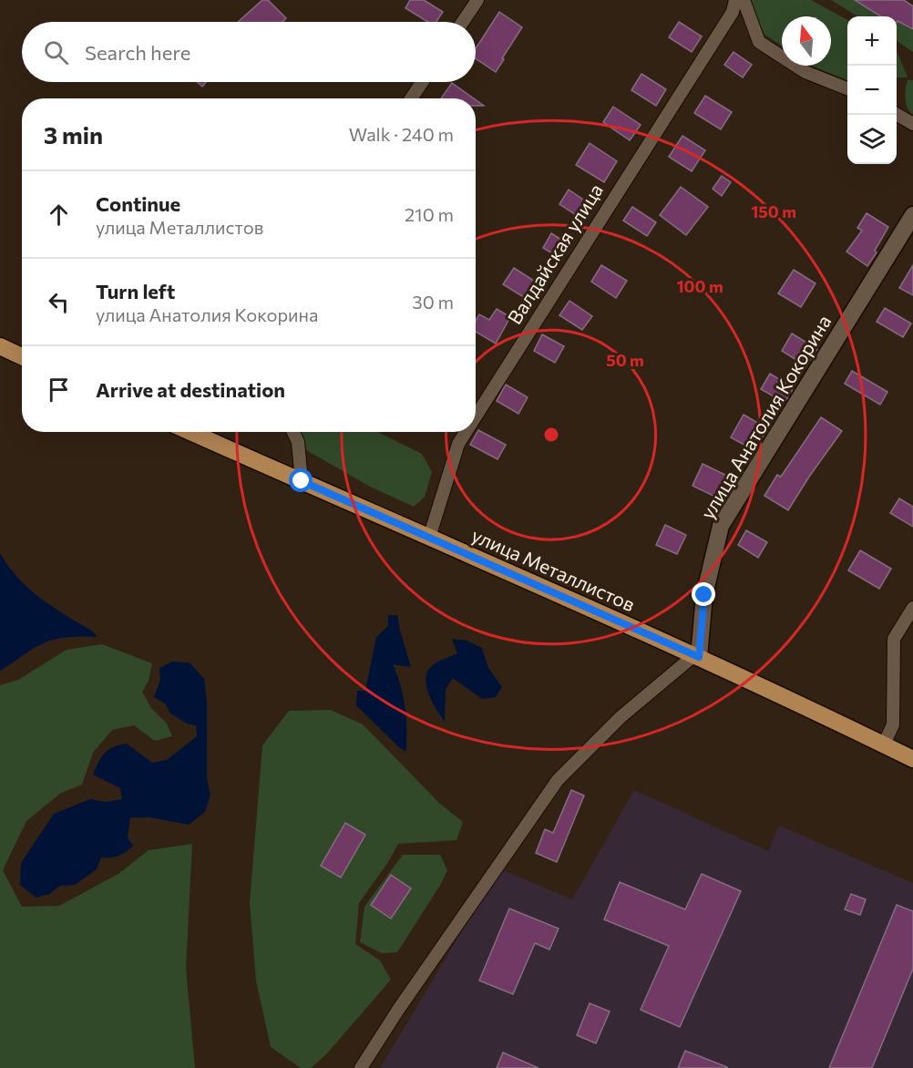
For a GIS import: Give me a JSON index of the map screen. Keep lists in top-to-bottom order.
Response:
{
  "streets": {
    "main road": ["улица Металлистов"],
    "street": ["Валдайская улица", "улица Анатолия Кокорина"]
  },
  "crossings": [
    ["Валдайская улица", "улица Металлистов"],
    ["улица Анатолия Кокорина", "улица Металлистов"]
  ],
  "north": "top",
  "page": {
    "map_buttons": ["+", "−"],
    "search": "Search here",
    "heading": ["3 min", "Walk · 240 m"],
    "list": [
      ["Continue", "улица Металлистов", "210 m"],
      ["Turn left", "улица Анатолия Кокорина", "30 m"],
      "Arrive at destination"
    ]
  },
  "rings": ["150 m", "100 m", "50 m"]
}
